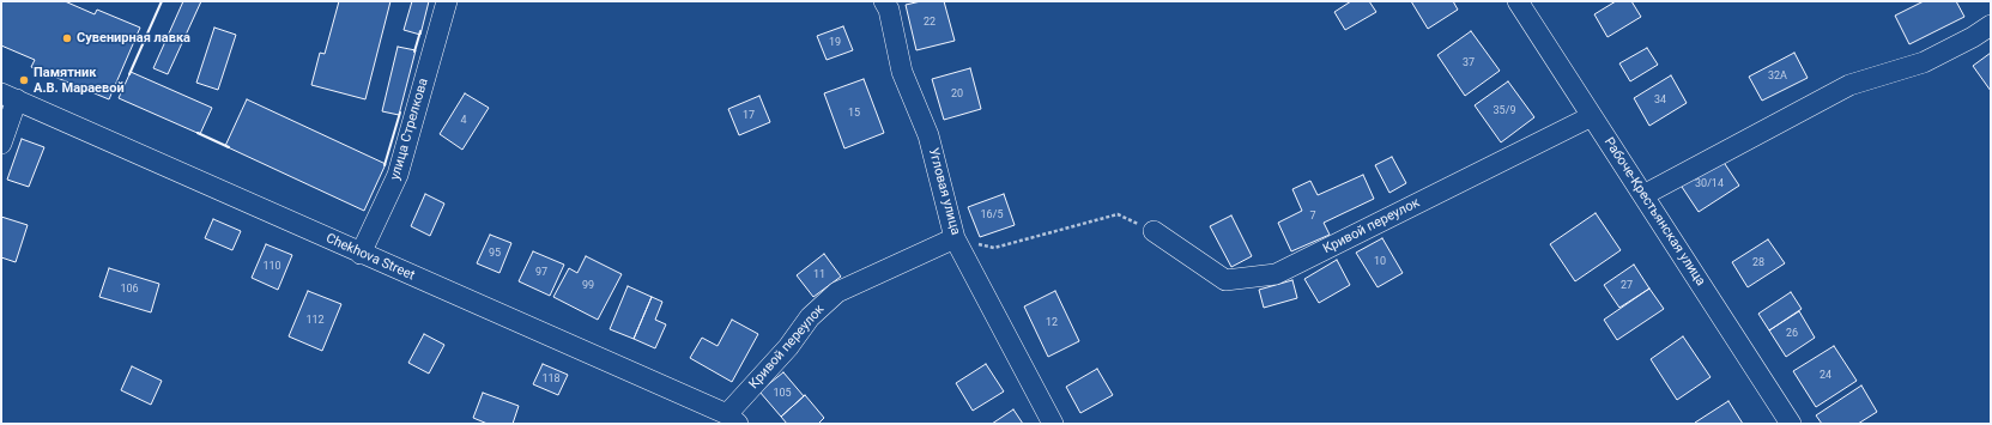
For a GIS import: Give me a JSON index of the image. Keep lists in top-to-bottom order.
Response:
{
  "streets": {
    "street": [
      "улица Стрелкова",
      "Угловая улица",
      "Рабоче-Крестьянская улица",
      "Кривой переулок",
      "Chekhova Street"
    ]
  },
  "crossings": [
    ["улица Стрелкова", "Chekhova Street"],
    ["Угловая улица", "Кривой переулок"],
    ["Рабоче-Крестьянская улица", "Кривой переулок"],
    ["Кривой переулок", "Chekhova Street"]
  ],
  "places": ["Сувенирная лавка", "Памятник А.В. Мараевой"],
  "house_numbers": [
    "22",
    "19",
    "37",
    "32А",
    "20",
    "34",
    "35/9",
    "15",
    "17",
    "4",
    "30/14",
    "16/5",
    "7",
    "95",
    "10",
    "28",
    "110",
    "97",
    "11",
    "99",
    "27",
    "106",
    "112",
    "12",
    "26",
    "24",
    "118",
    "105"
  ]
}
